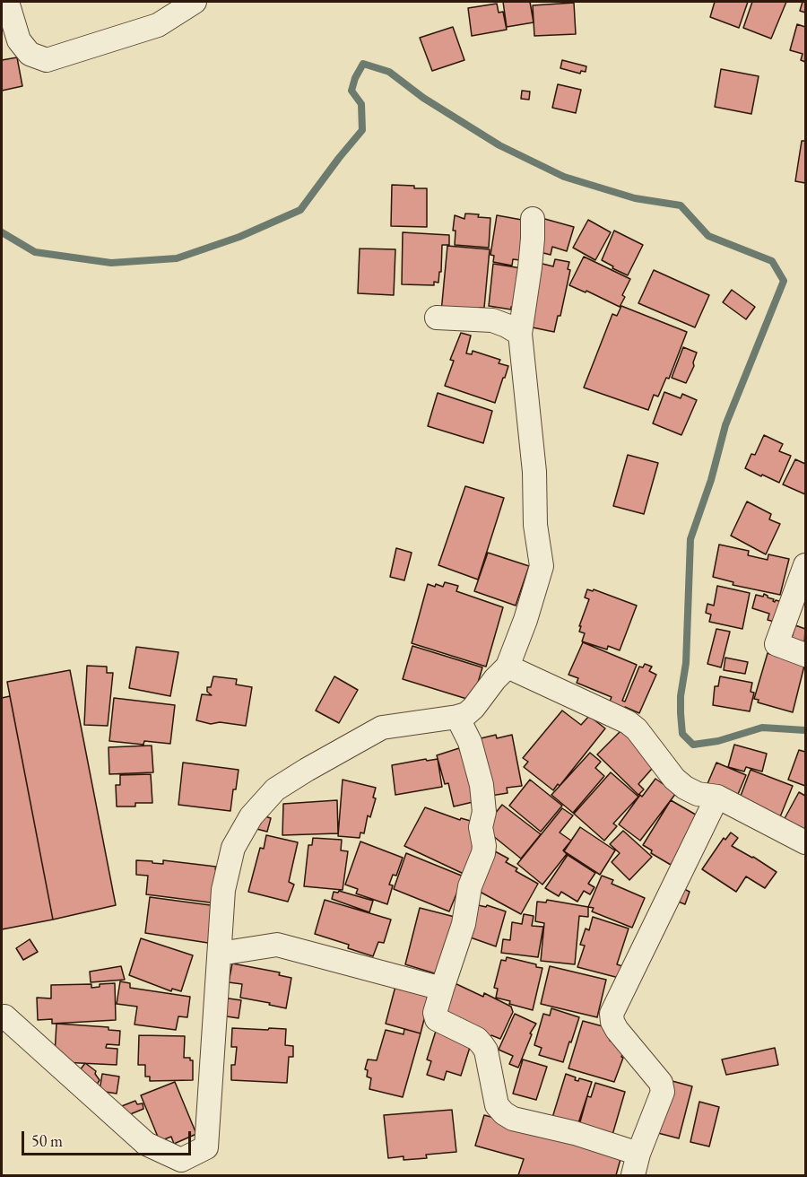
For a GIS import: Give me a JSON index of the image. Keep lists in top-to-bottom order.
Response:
{
  "scale_bar": "50 m"
}
